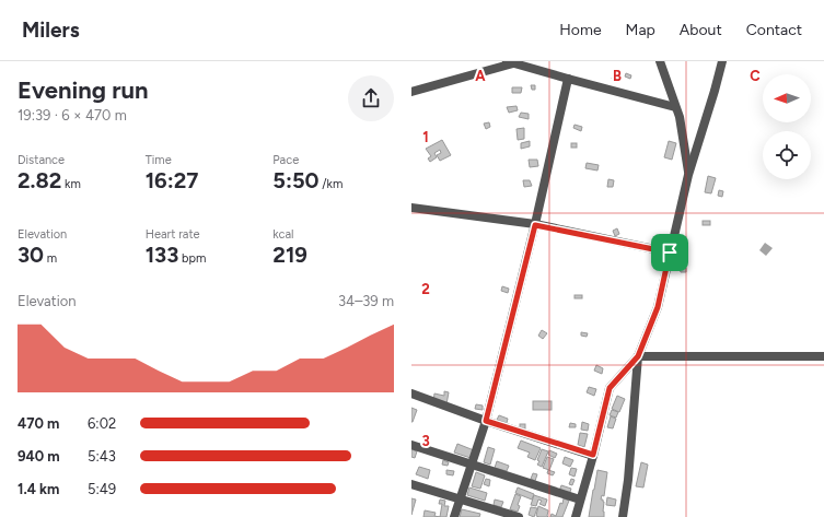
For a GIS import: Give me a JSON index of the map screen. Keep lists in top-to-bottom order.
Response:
{
  "north": "left",
  "page": {
    "header": "Milers",
    "nav": [
      "Home",
      "Map",
      "About",
      "Contact"
    ],
    "heading": ["Evening run", "19:39 · 6 × 470 m"],
    "stats": [
      ["Distance", "2.82 km"],
      ["Time", "16:27"],
      ["Pace", "5:50 /km"],
      ["Elevation", "30 m"],
      ["Heart rate", "133 bpm"],
      ["kcal", "219"]
    ],
    "chart": ["Elevation", "34–39 m"],
    "list": [
      {
        "name": "470 m",
        "note": "6:02"
      },
      {
        "name": "940 m",
        "note": "5:43"
      },
      {
        "name": "1.4 km",
        "note": "5:49"
      }
    ]
  },
  "grid": {
    "columns": ["A", "B", "C"],
    "rows": ["1", "2", "3"]
  }
}
